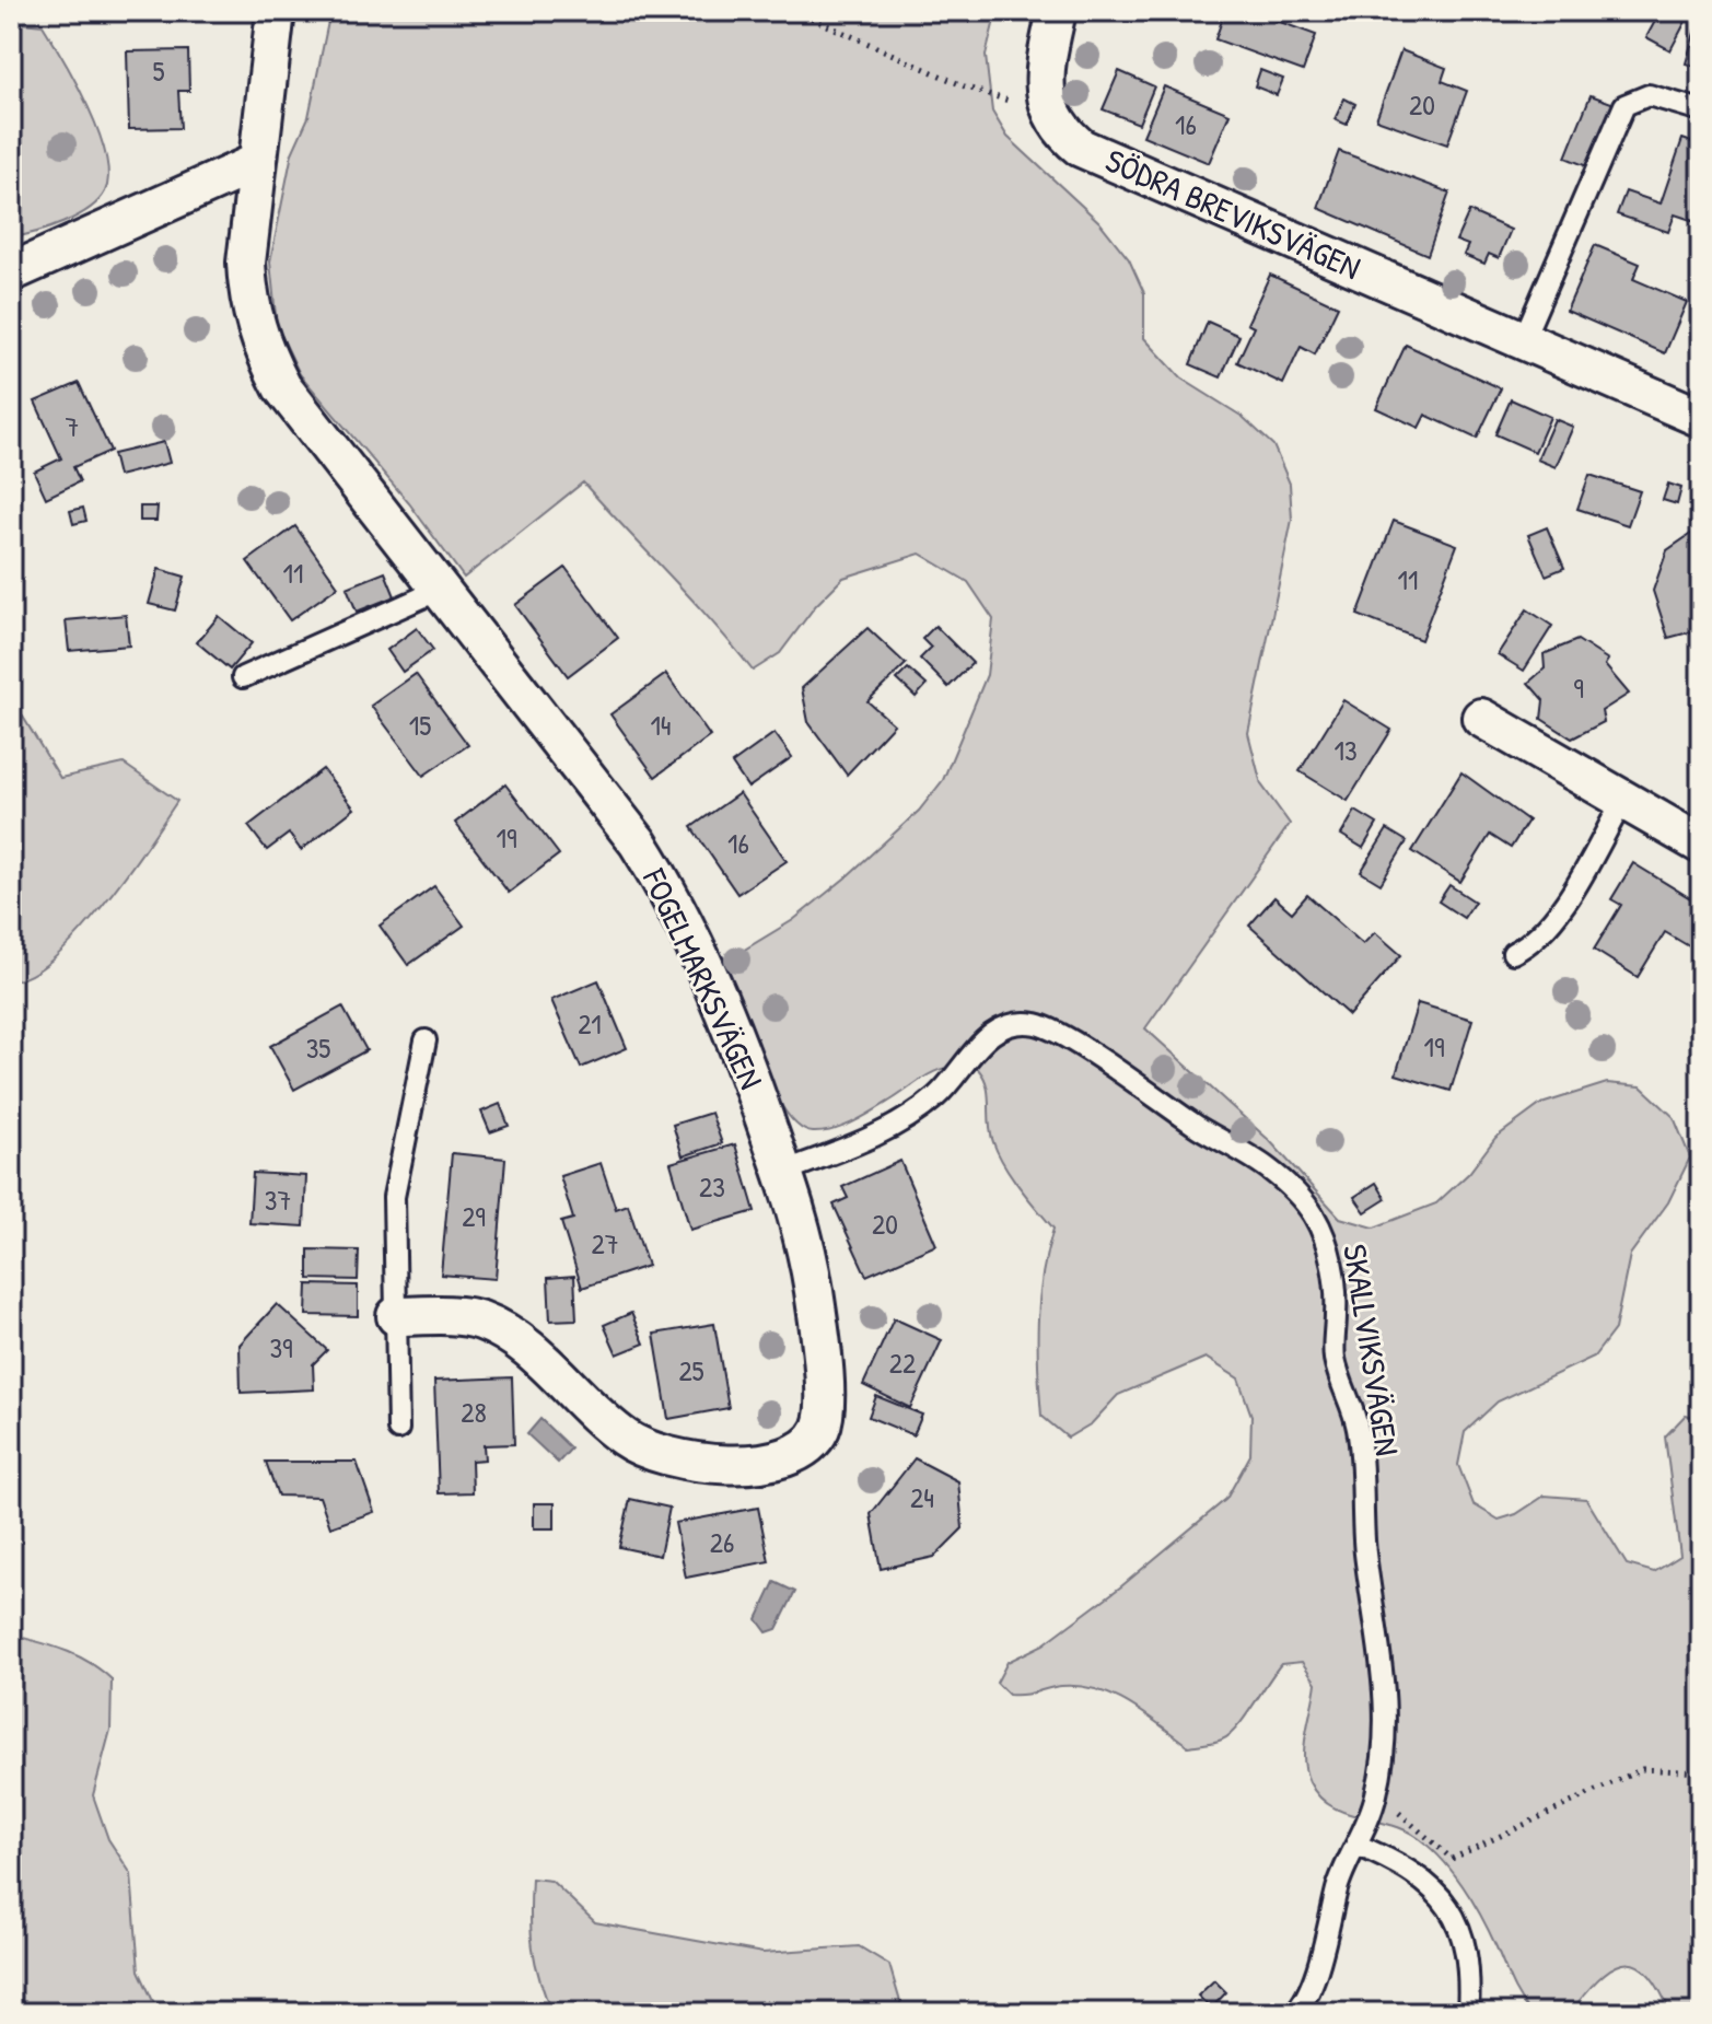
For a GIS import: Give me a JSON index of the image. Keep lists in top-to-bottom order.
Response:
{
  "streets": {
    "street": ["SÖDRA BREVIKSVÄGEN", "FOGELMARKSVÄGEN"],
    "lane": ["SKALLVIKSVÄGEN"]
  },
  "crossings": [
    ["FOGELMARKSVÄGEN", "SKALLVIKSVÄGEN"]
  ],
  "house_numbers": [
    "5",
    "20",
    "16",
    "7",
    "11",
    "11",
    "9",
    "15",
    "14",
    "13",
    "19",
    "16",
    "21",
    "19",
    "35",
    "23",
    "37",
    "29",
    "20",
    "27",
    "39",
    "22",
    "25",
    "28",
    "24",
    "26"
  ]
}
